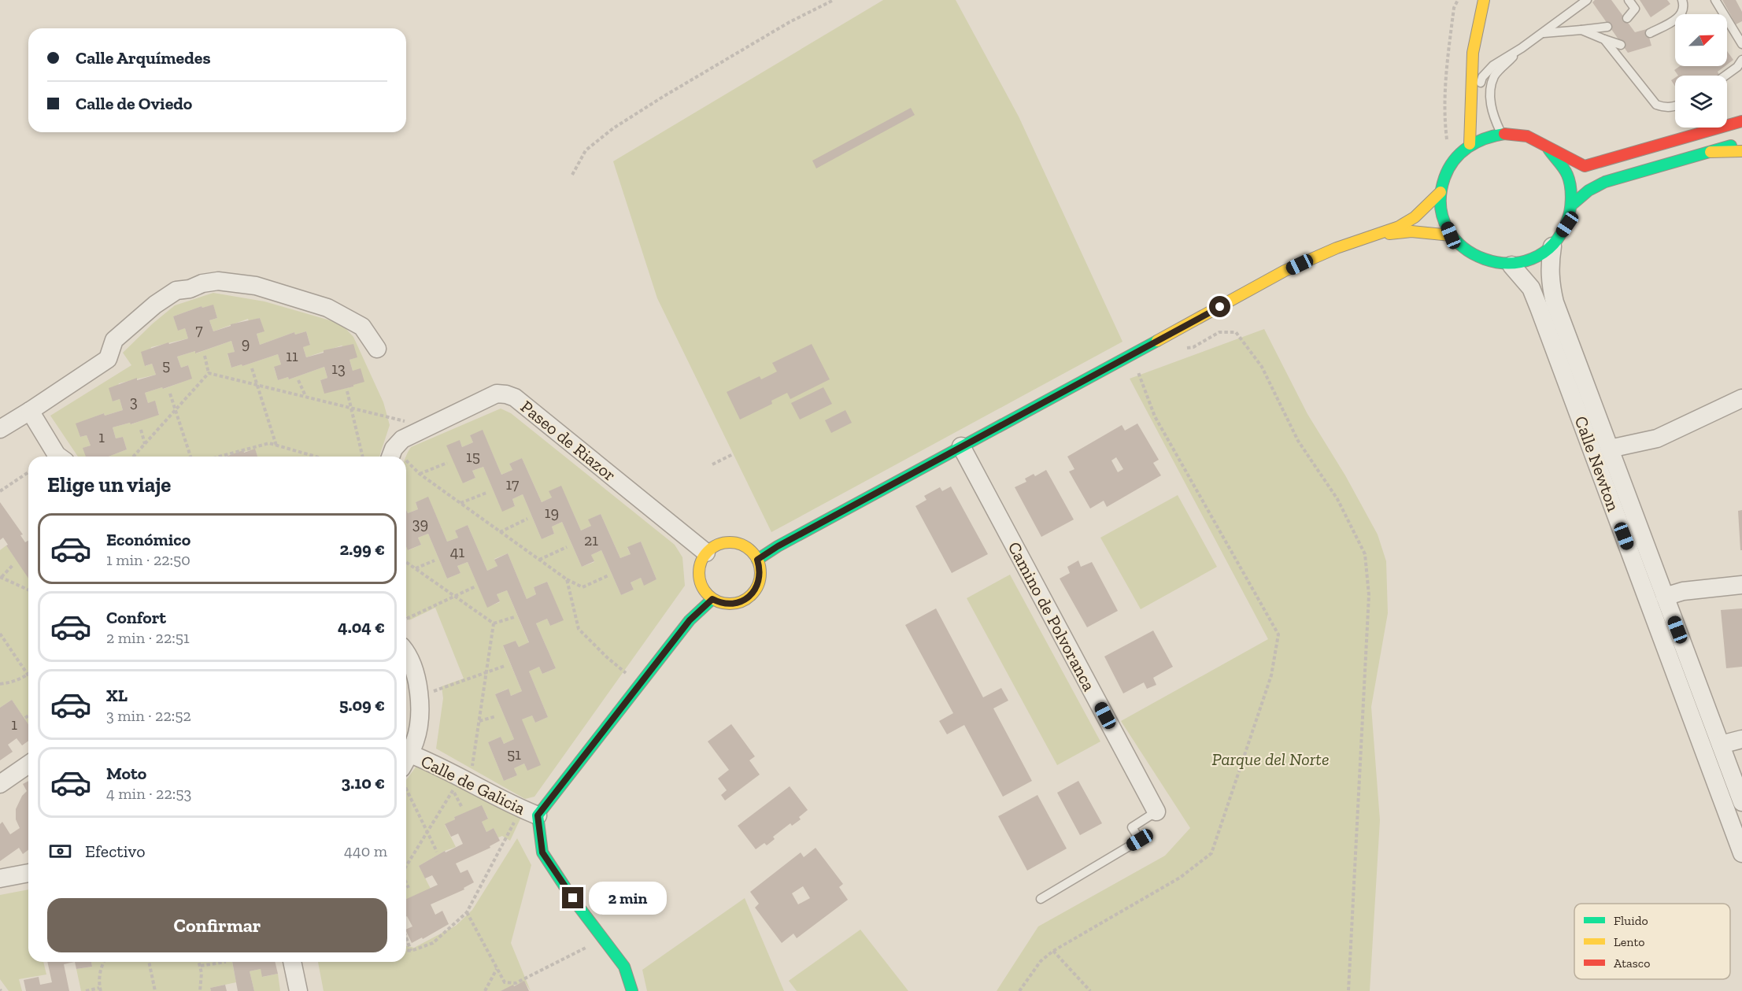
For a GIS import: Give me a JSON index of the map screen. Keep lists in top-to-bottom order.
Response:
{
  "streets": {
    "street": [
      "Paseo de Riazor",
      "Calle Newton",
      "Camino de Polvoranca",
      "Calle de Galicia"
    ]
  },
  "parks": ["Parque del Norte"],
  "house_numbers": [
    "7",
    "9",
    "11",
    "5",
    "13",
    "3",
    "1",
    "15",
    "17",
    "19",
    "39",
    "21",
    "41",
    "1",
    "51"
  ],
  "legend": ["Fluido", "Lento", "Atasco"],
  "north": "top right",
  "page": {
    "banner": ["Calle Arquímedes", "Calle de Oviedo"],
    "heading": "Elige un viaje",
    "list": [
      {
        "name": "Económico",
        "note": "1 min · 22:50",
        "value": "2.99 €"
      },
      {
        "name": "Confort",
        "note": "2 min · 22:51",
        "value": "4.04 €"
      },
      {
        "name": "XL",
        "note": "3 min · 22:52",
        "value": "5.09 €"
      },
      {
        "name": "Moto",
        "note": "4 min · 22:53",
        "value": "3.10 €"
      }
    ],
    "pay": ["Efectivo", "440 m"],
    "bubble": "2 min",
    "buttons": "Confirmar"
  }
}
